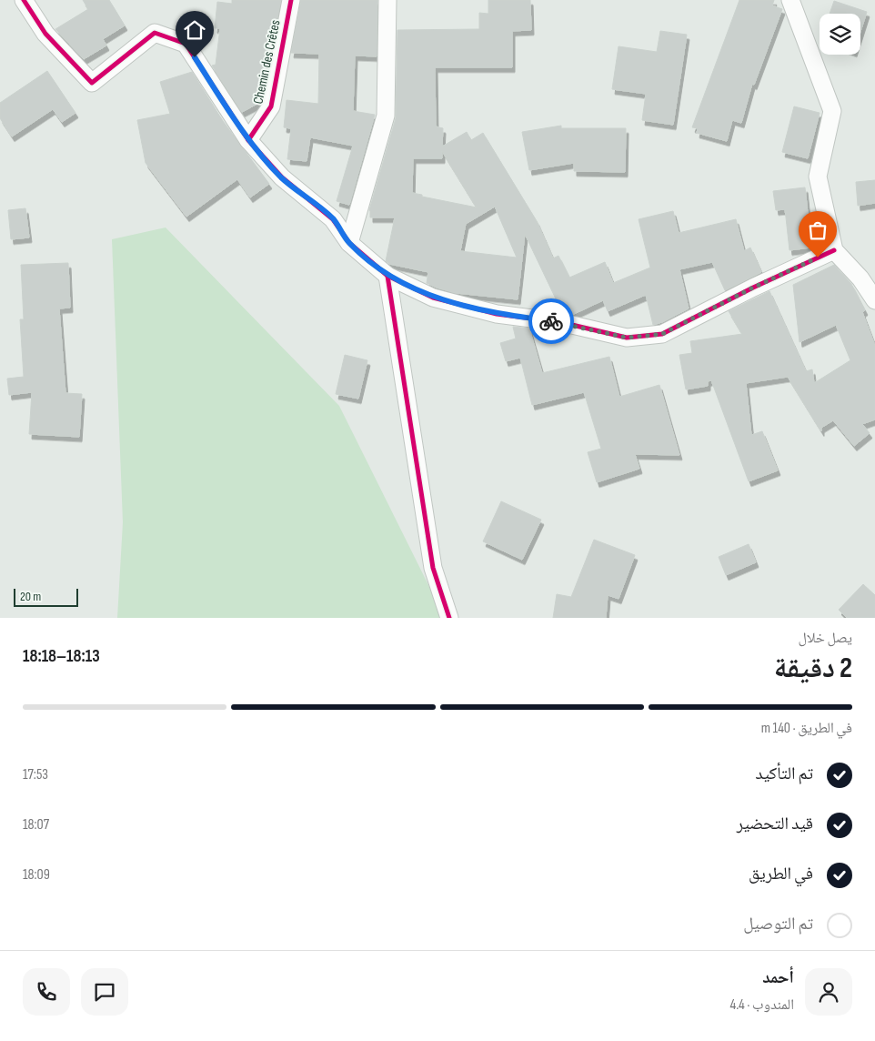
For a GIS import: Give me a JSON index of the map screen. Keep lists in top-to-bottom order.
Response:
{
  "streets": {
    "street": ["Chemin des Crêtes"]
  },
  "scale_bar": "20 m",
  "page": {
    "scale": "20 m",
    "heading": ["2 دقيقة", "يصل خلال", "18:13–18:18"],
    "panel": ["أحمد", "المندوب · 4.4"],
    "bar": "في الطريق · 140 m",
    "list": [
      ["تم التأكيد", "17:53"],
      ["قيد التحضير", "18:07"],
      ["في الطريق", "18:09"],
      "تم التوصيل"
    ]
  }
}
